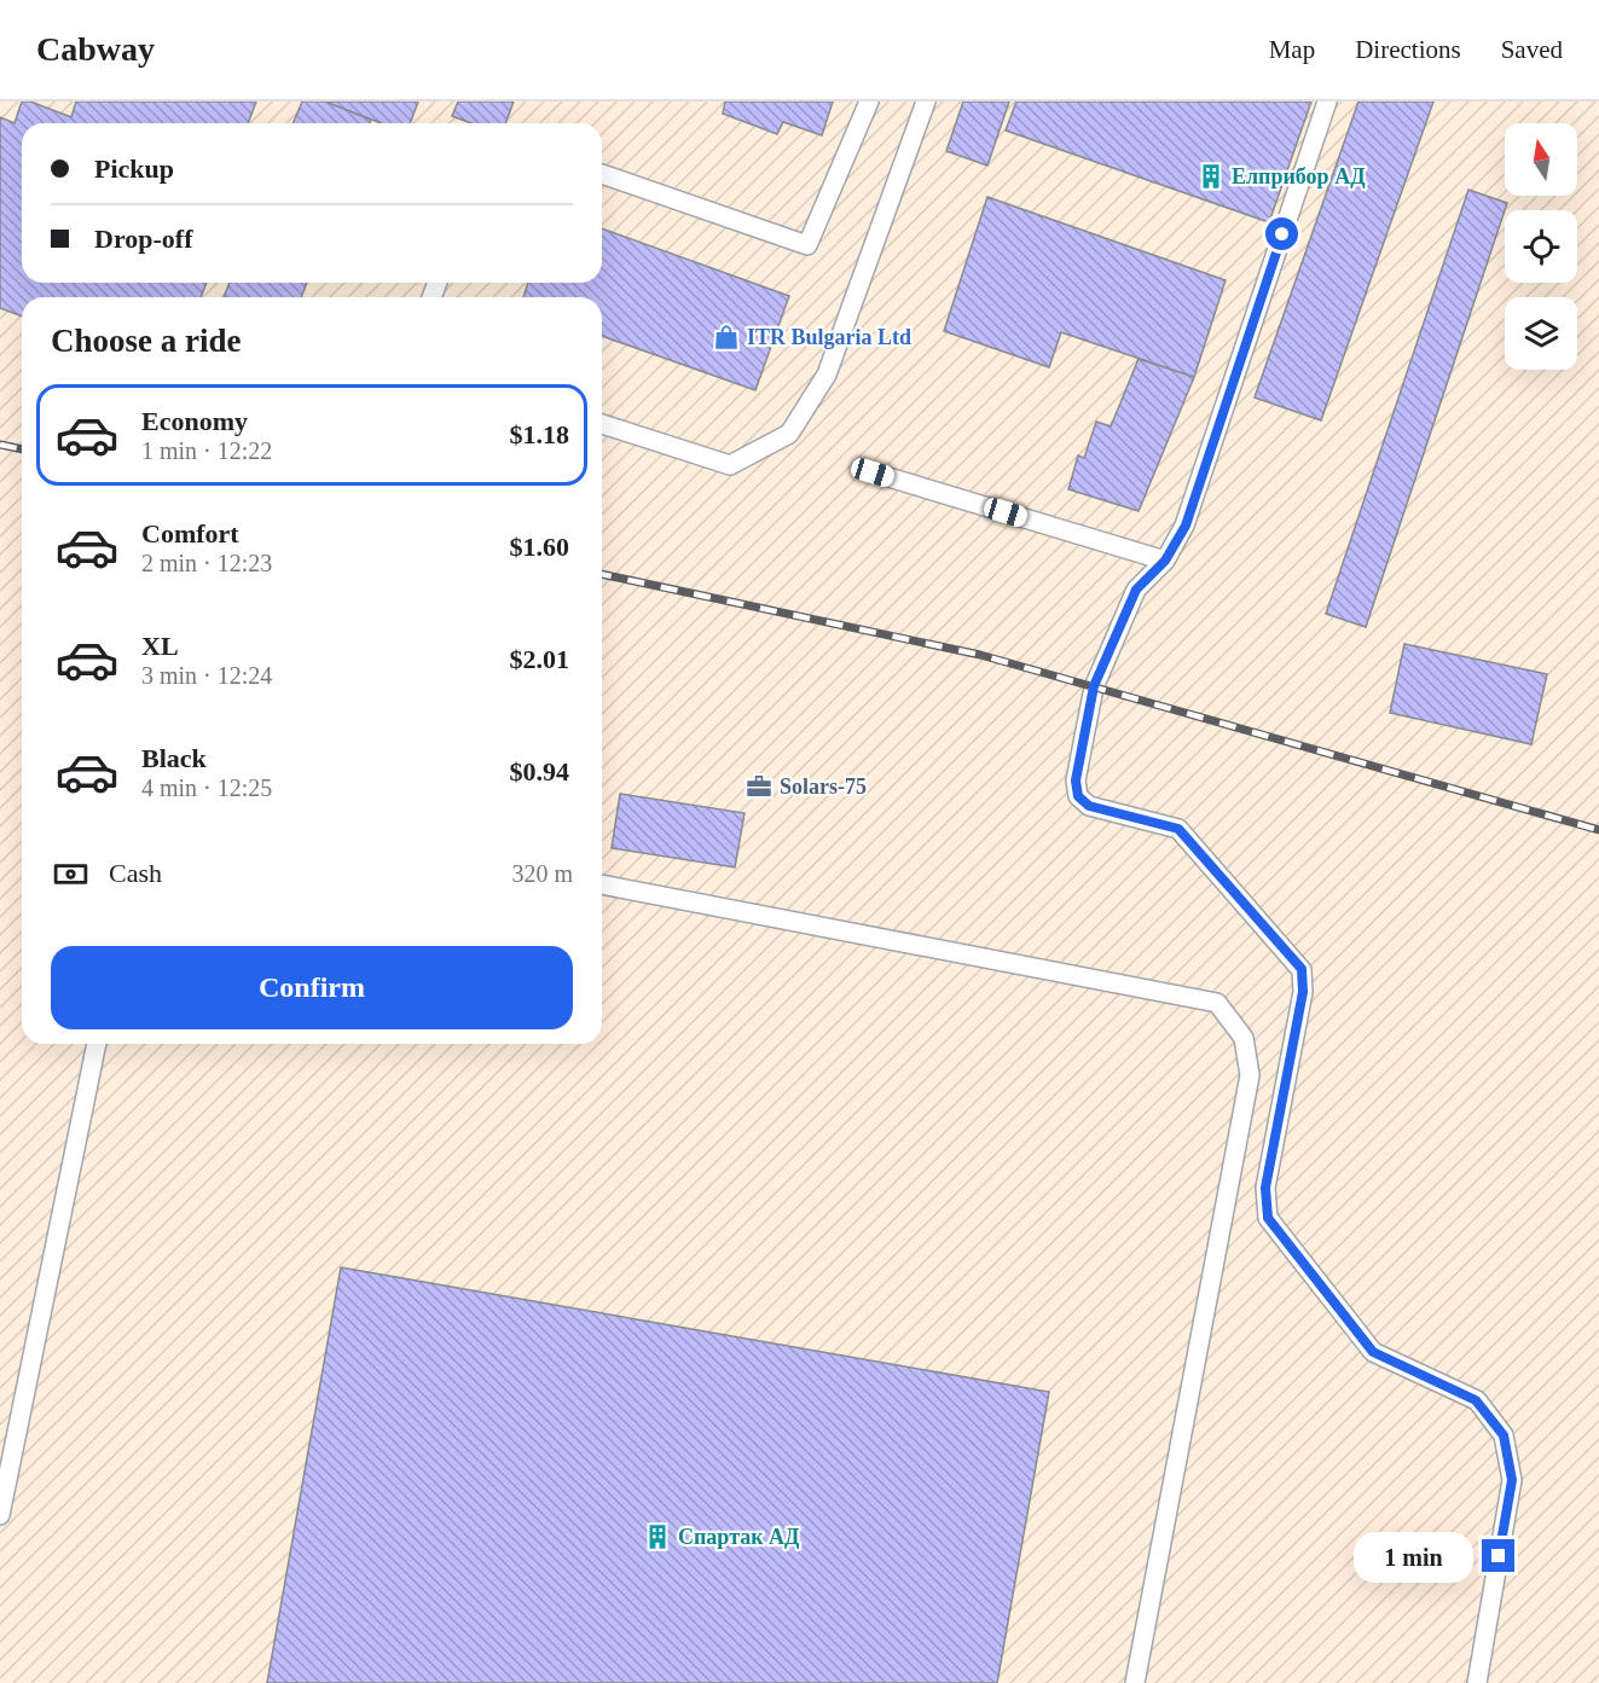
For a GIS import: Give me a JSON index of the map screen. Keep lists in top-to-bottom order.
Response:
{
  "places": {
    "building": ["Елприбор АД", "Спартак АД"],
    "shop": ["ITR Bulgaria Ltd"],
    "office": ["Solars-75"]
  },
  "north": "top",
  "page": {
    "header": "Cabway",
    "nav": ["Map", "Directions", "Saved"],
    "banner": ["Pickup", "Drop-off"],
    "heading": "Choose a ride",
    "list": [
      {
        "name": "Economy",
        "note": "1 min · 12:22",
        "value": "$1.18"
      },
      {
        "name": "Comfort",
        "note": "2 min · 12:23",
        "value": "$1.60"
      },
      {
        "name": "XL",
        "note": "3 min · 12:24",
        "value": "$2.01"
      },
      {
        "name": "Black",
        "note": "4 min · 12:25",
        "value": "$0.94"
      }
    ],
    "pay": ["Cash", "320 m"],
    "buttons": "Confirm",
    "bubble": "1 min"
  }
}
